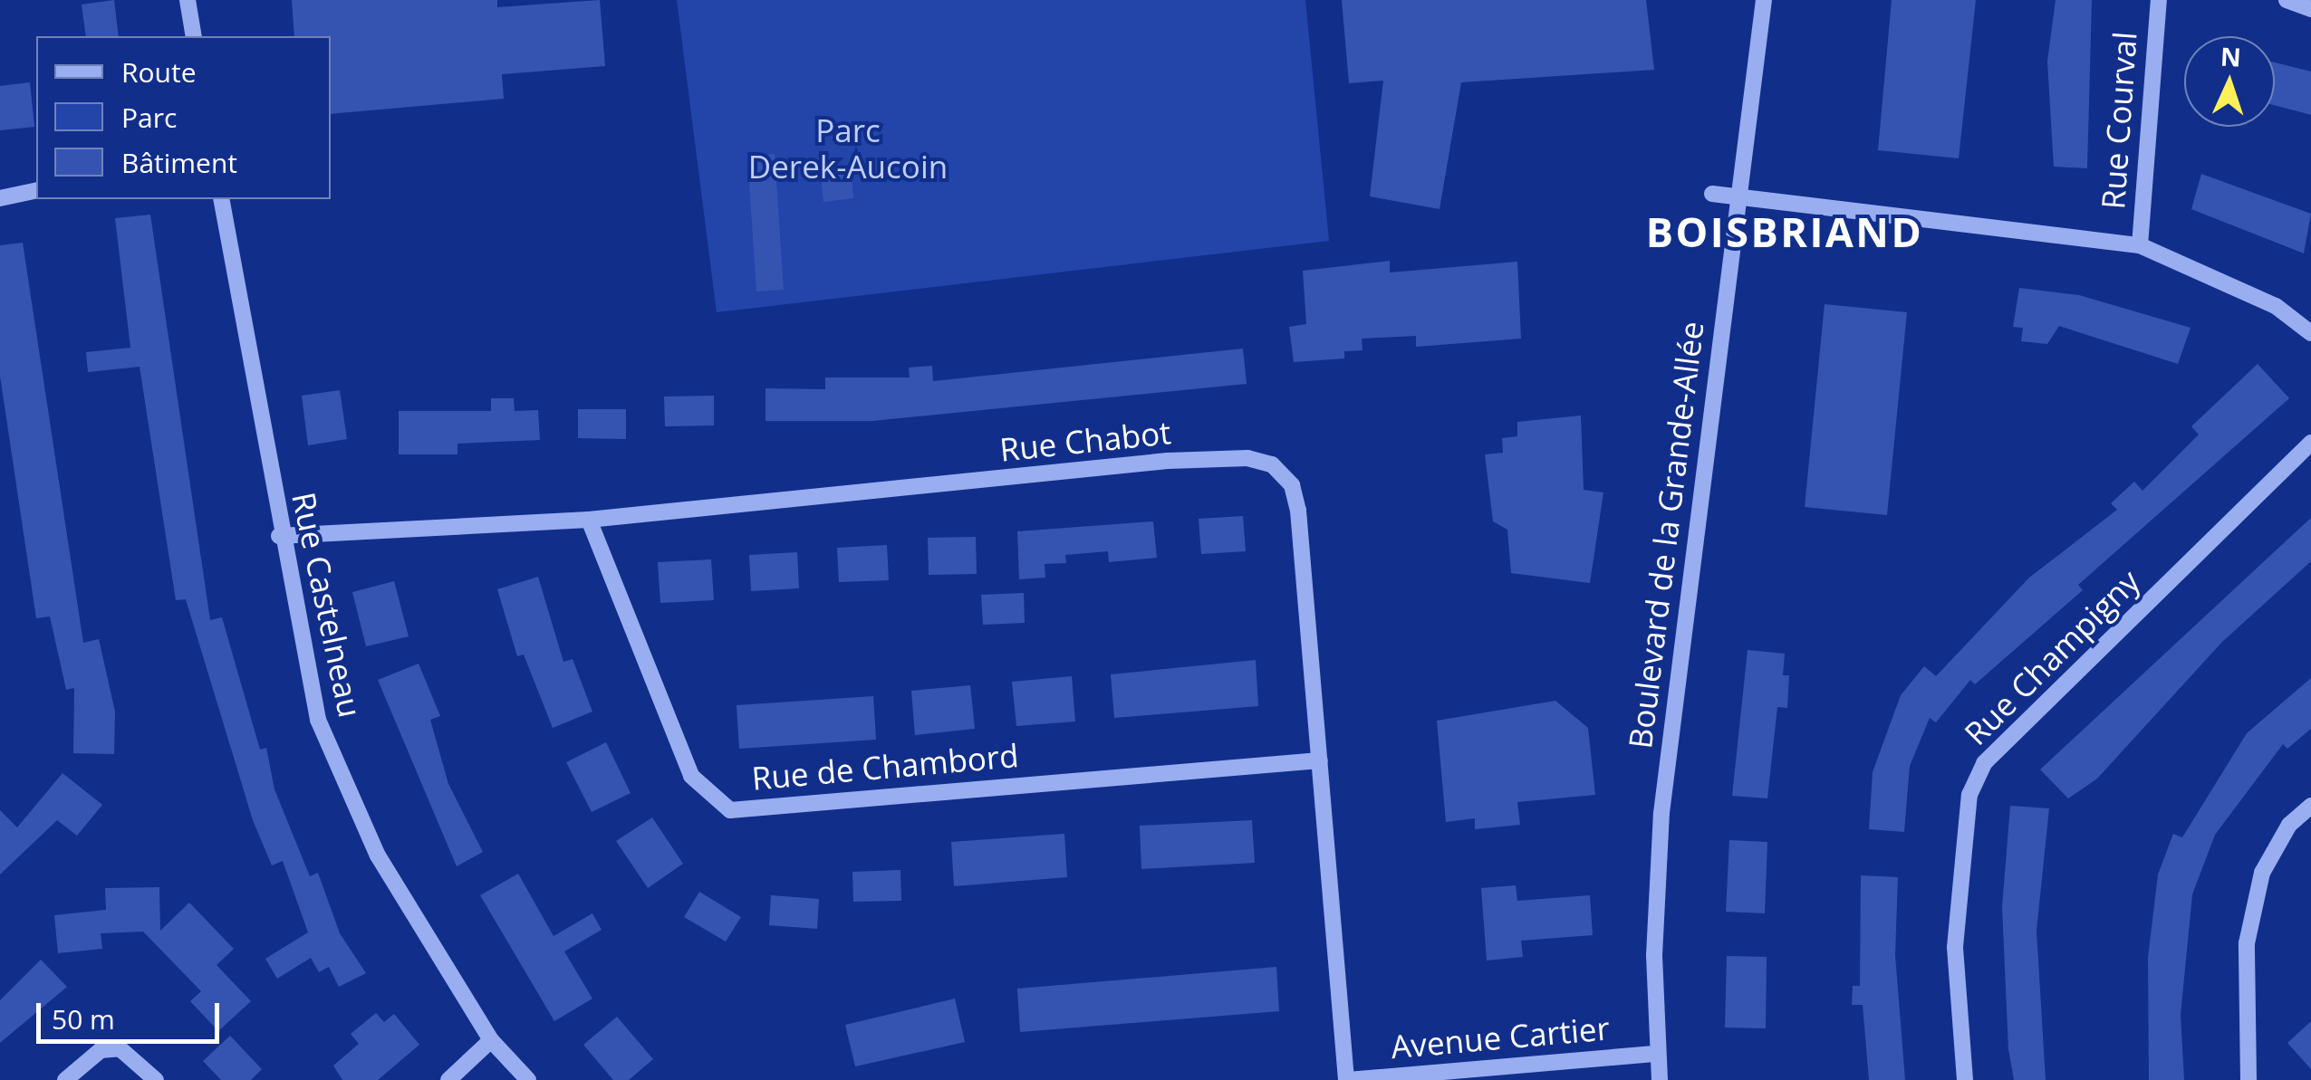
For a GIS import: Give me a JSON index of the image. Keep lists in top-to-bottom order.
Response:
{
  "streets": {
    "street": [
      "Rue Courval",
      "Rue Chabot",
      "Boulevard de la Grande-Allée",
      "Rue Castelneau",
      "Rue Champigny",
      "Rue de Chambord",
      "Avenue Cartier"
    ]
  },
  "crossings": [
    ["Rue Chabot", "Rue Castelneau"],
    ["Rue Chabot", "Rue de Chambord"],
    ["Rue Chabot", "Avenue Cartier"],
    ["Boulevard de la Grande-Allée", "Avenue Cartier"]
  ],
  "districts": ["BOISBRIAND"],
  "parks": ["Parc Derek-Aucoin"],
  "legend": ["Route", "Parc", "Bâtiment"],
  "scale_bar": "50 m",
  "north": "top"
}
